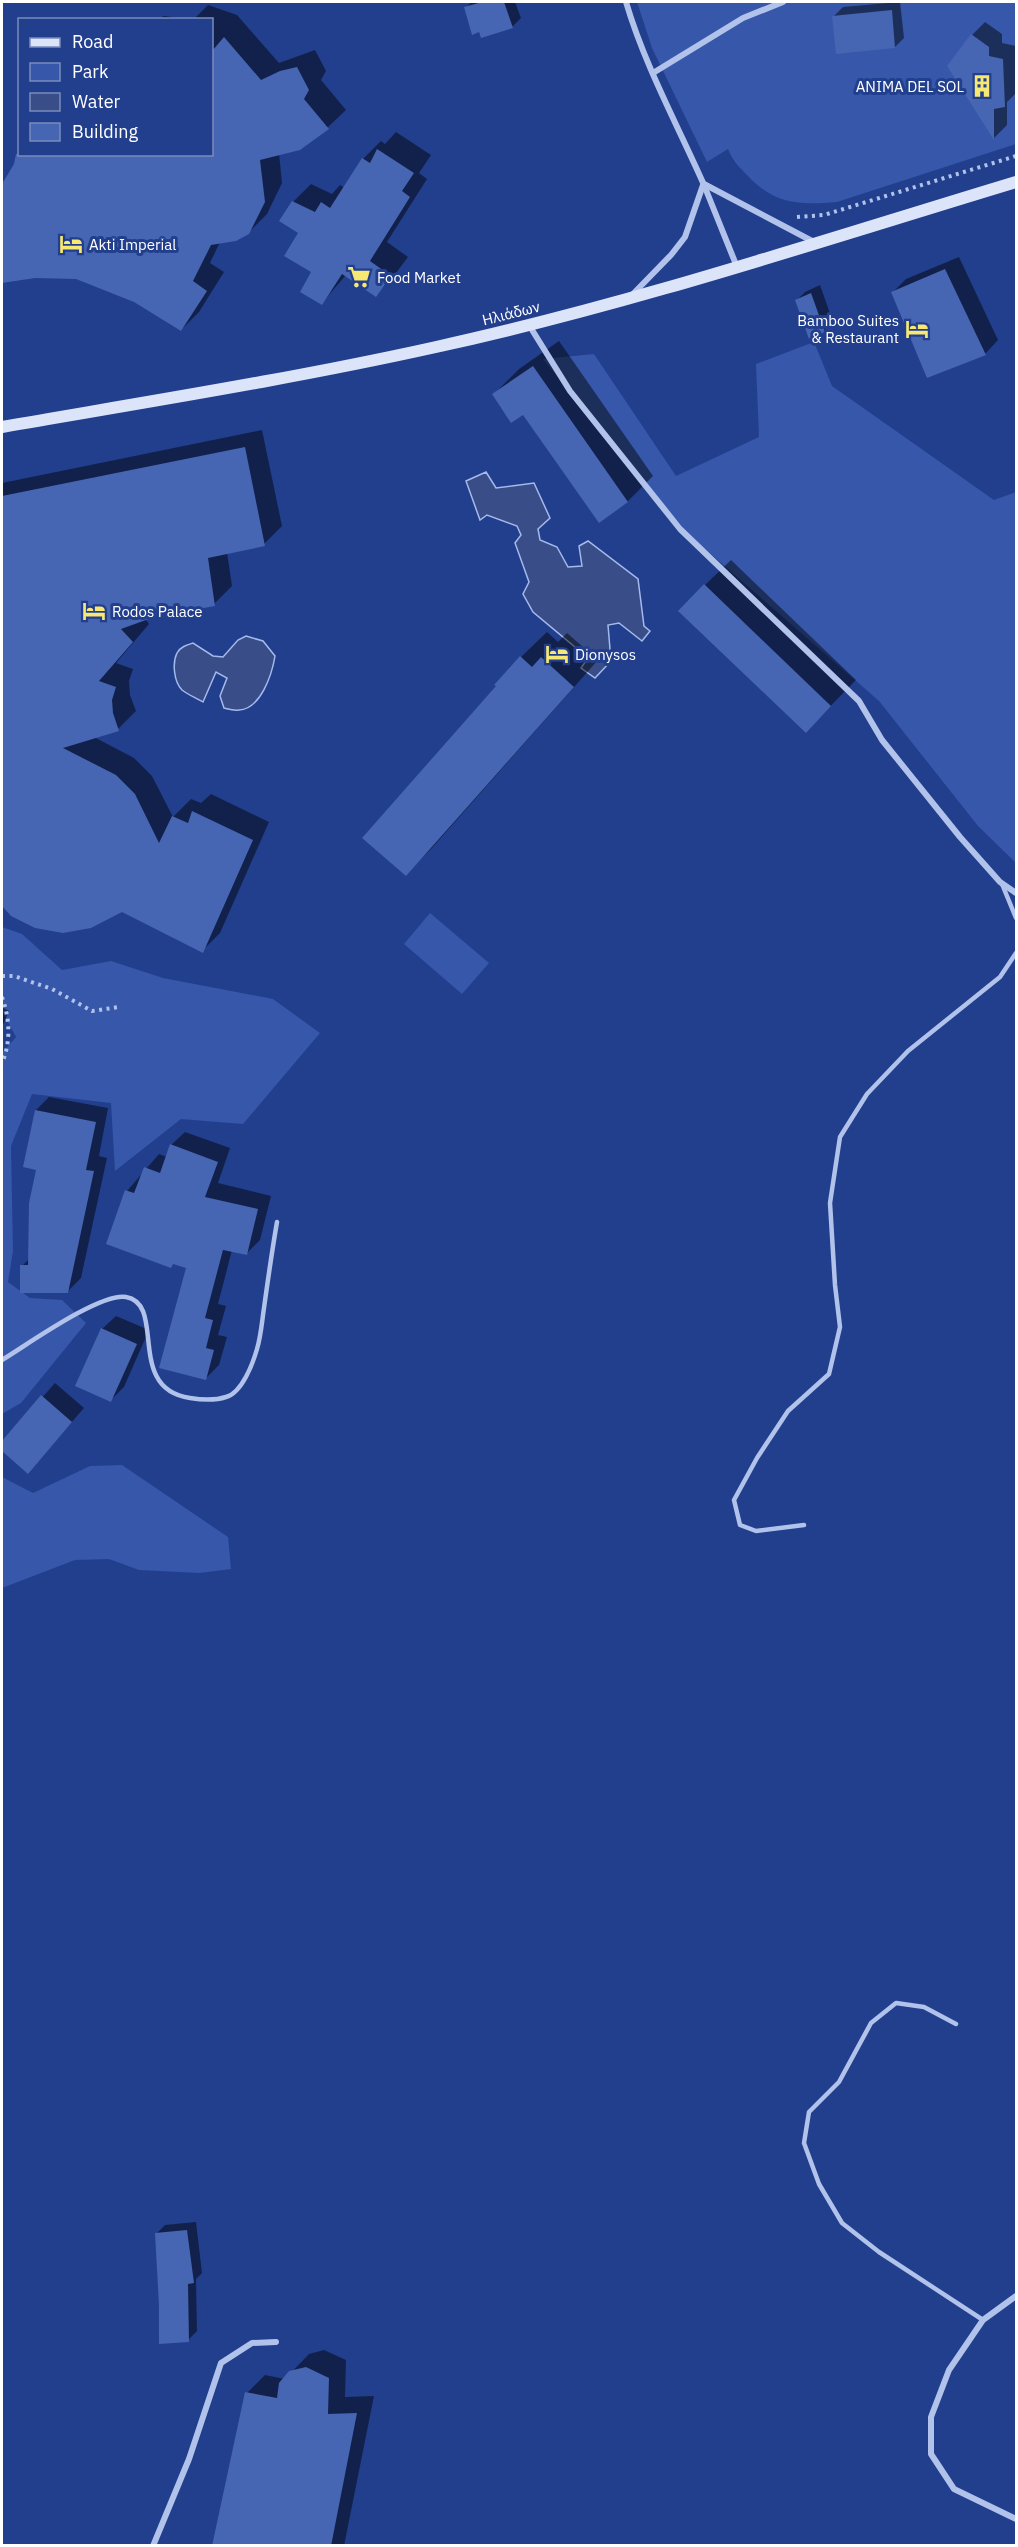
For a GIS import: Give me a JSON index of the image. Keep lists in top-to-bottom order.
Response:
{
  "streets": {
    "street": ["Ηλιάδων"]
  },
  "places": {
    "building": ["ANIMA DEL SOL"],
    "hotel": [
      "Akti Imperial",
      "Bamboo Suites & Restaurant",
      "Rodos Palace",
      "Dionysos"
    ],
    "supermarket": ["Food Market"]
  },
  "legend": [
    "Road",
    "Park",
    "Water",
    "Building"
  ]
}
